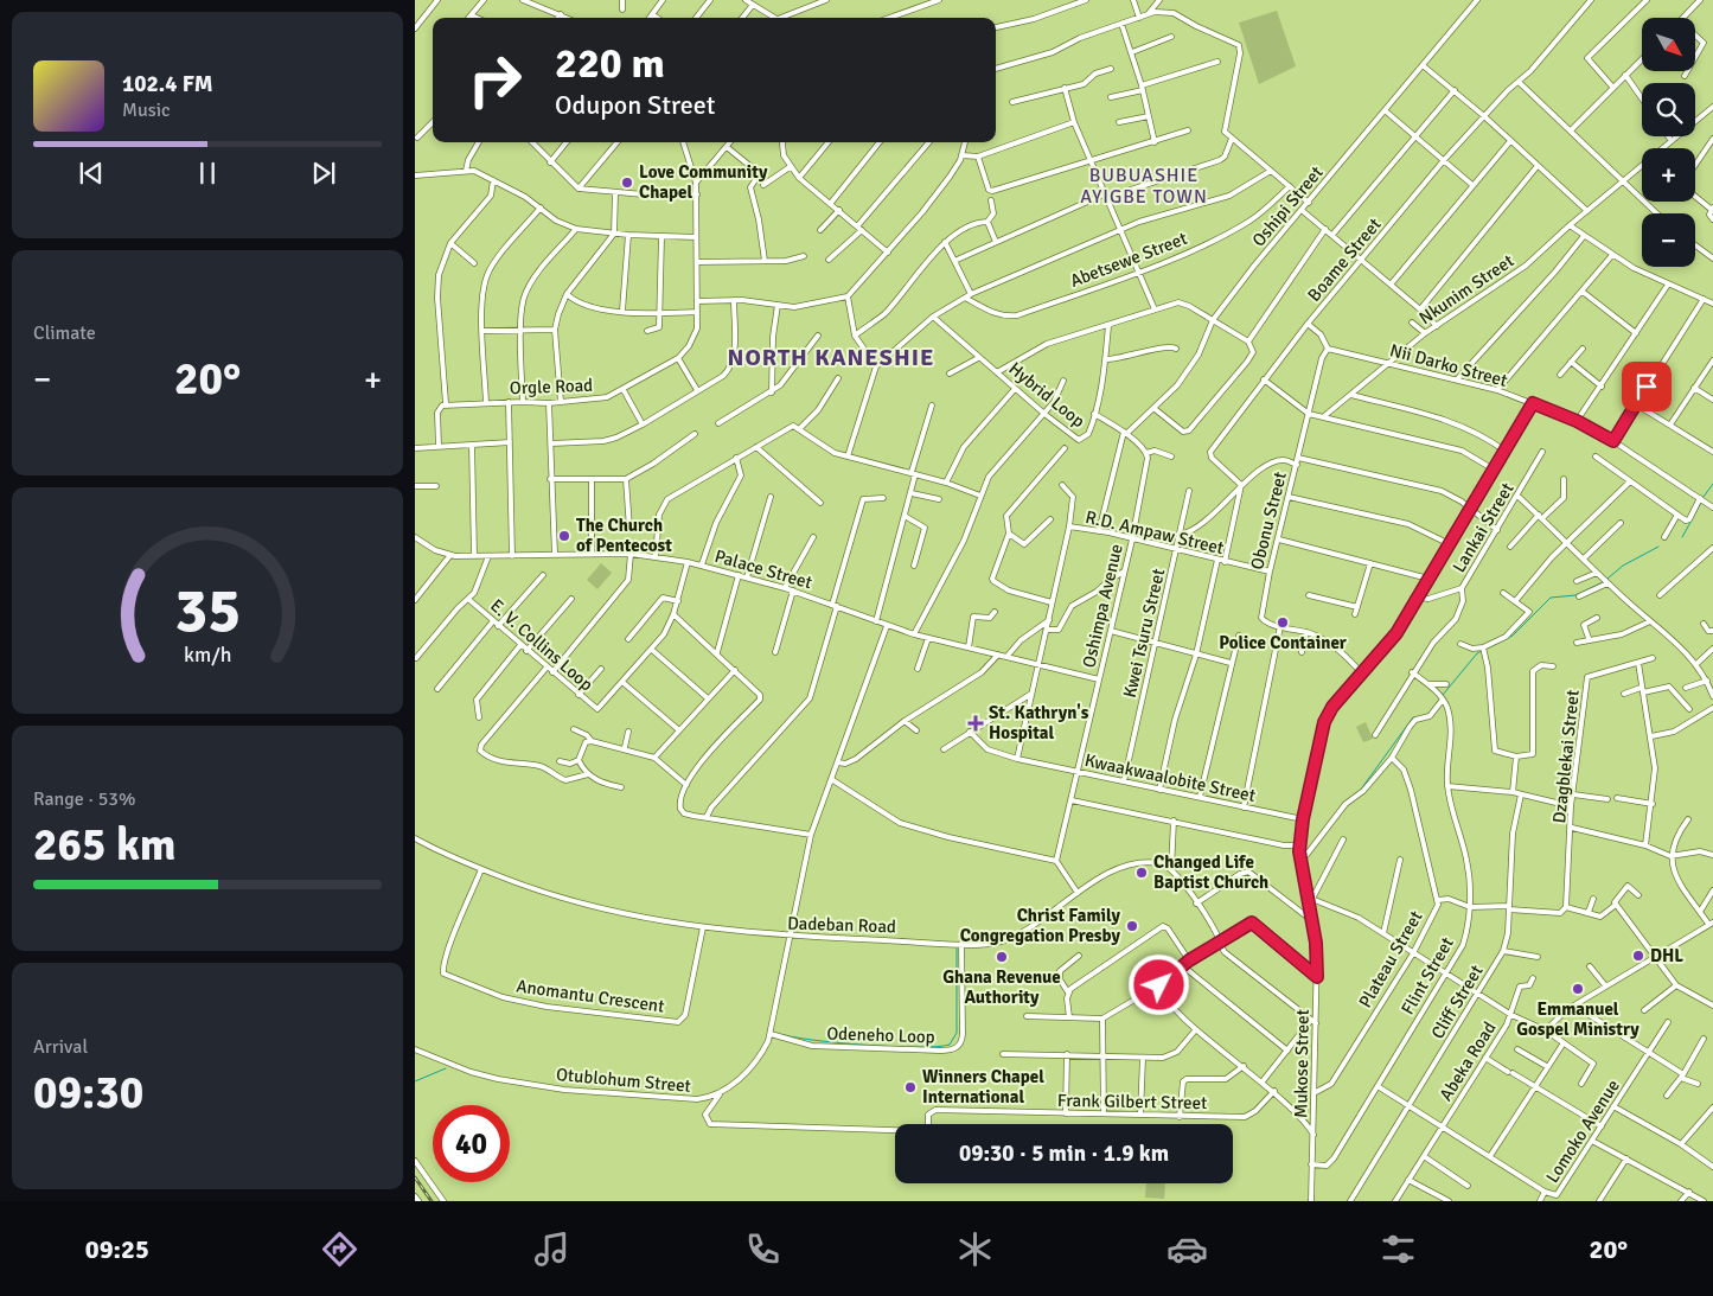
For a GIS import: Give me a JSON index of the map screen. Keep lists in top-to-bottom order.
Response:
{
  "streets": {
    "street": [
      "Oshipi Street",
      "Abetsewe Street",
      "Boame Street",
      "Nkunim Street",
      "Nii Darko Street",
      "Orgle Road",
      "Hybrid Loop",
      "Obonu Street",
      "Lankai Street",
      "R.D. Ampaw Street",
      "Palace Street",
      "Oshimpa Avenue",
      "Kwei Tsuru Street",
      "E. V. Collins Loop",
      "Dzagblekai Street",
      "Kwaakwaalobite Street",
      "Dadeban Road",
      "Plateau Street",
      "Flint Street",
      "Anomantu Crescent",
      "Cliff Street",
      "Odeneho Loop",
      "Abeka Road",
      "Mukose Street",
      "Otublohum Street",
      "Frank Gilbert Street",
      "Lomoko Avenue"
    ]
  },
  "crossings": [
    ["Nkunim Street", "Nii Darko Street"],
    ["Nii Darko Street", "Obonu Street"],
    ["Nii Darko Street", "Mukose Street"],
    ["Obonu Street", "R.D. Ampaw Street"],
    ["Lankai Street", "Flint Street"],
    ["R.D. Ampaw Street", "Oshimpa Avenue"],
    ["R.D. Ampaw Street", "Kwei Tsuru Street"],
    ["Palace Street", "Oshimpa Avenue"],
    ["Palace Street", "E. V. Collins Loop"],
    ["Oshimpa Avenue", "Kwaakwaalobite Street"],
    ["Kwei Tsuru Street", "Kwaakwaalobite Street"],
    ["Kwaakwaalobite Street", "Mukose Street"],
    ["Dadeban Road", "Anomantu Crescent"],
    ["Dadeban Road", "Odeneho Loop"],
    ["Plateau Street", "Mukose Street"],
    ["Flint Street", "Mukose Street"],
    ["Flint Street", "Lomoko Avenue"],
    ["Cliff Street", "Lomoko Avenue"],
    ["Abeka Road", "Lomoko Avenue"],
    ["Otublohum Street", "Frank Gilbert Street"]
  ],
  "districts": ["BUBUASHIE AYIGBE TOWN", "NORTH KANESHIE"],
  "places": {
    "other": [
      "Love Community Chapel",
      "The Church of Pentecost",
      "Police Container",
      "Changed Life Baptist Church",
      "Christ Family Congregation Presby",
      "DHL",
      "Ghana Revenue Authority",
      "Emmanuel Gospel Ministry",
      "Winners Chapel International"
    ],
    "health": ["St. Kathryn's Hospital"]
  },
  "north": "bottom right",
  "page": {
    "map_buttons": ["+", "−"],
    "turn": ["220 m", "Odupon Street"],
    "song": ["102.4 FM", "Music"],
    "tile": [
      "Climate",
      ["Range · 53%", "265 km"],
      ["Arrival", "09:30"]
    ],
    "heat": ["−", "20°", "+"],
    "limit": "40",
    "trip": "09:30 · 5 min · 1.9 km",
    "tabs": ["09:25", "20°"],
    "gauge": ["35", "km/h"]
  }
}
